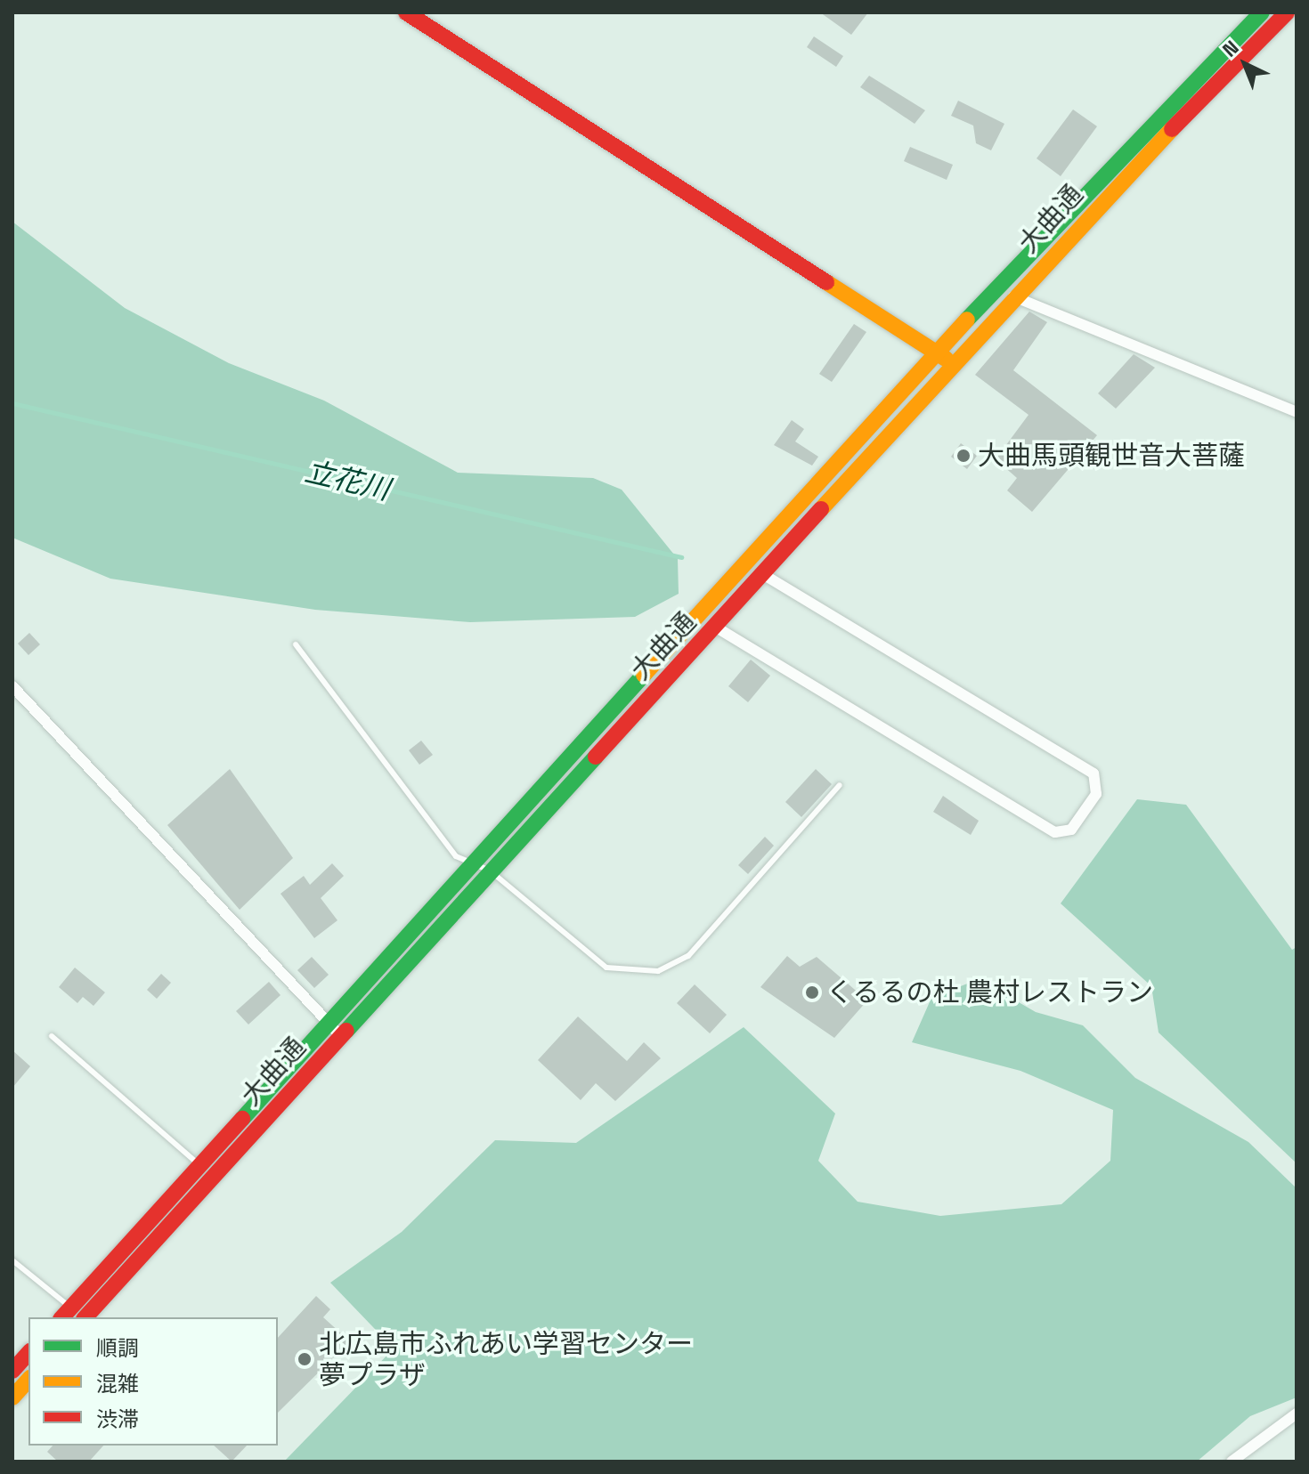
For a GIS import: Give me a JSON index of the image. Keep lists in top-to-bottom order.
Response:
{
  "streets": {
    "main road": ["大曲通"]
  },
  "water": ["立花川"],
  "places": ["大曲馬頭観世音大菩薩", "くるるの杜 農村レストラン", "北広島市ふれあい学習センター 夢プラザ"],
  "legend": ["順調", "混雑", "渋滞"],
  "north": "top left"
}
